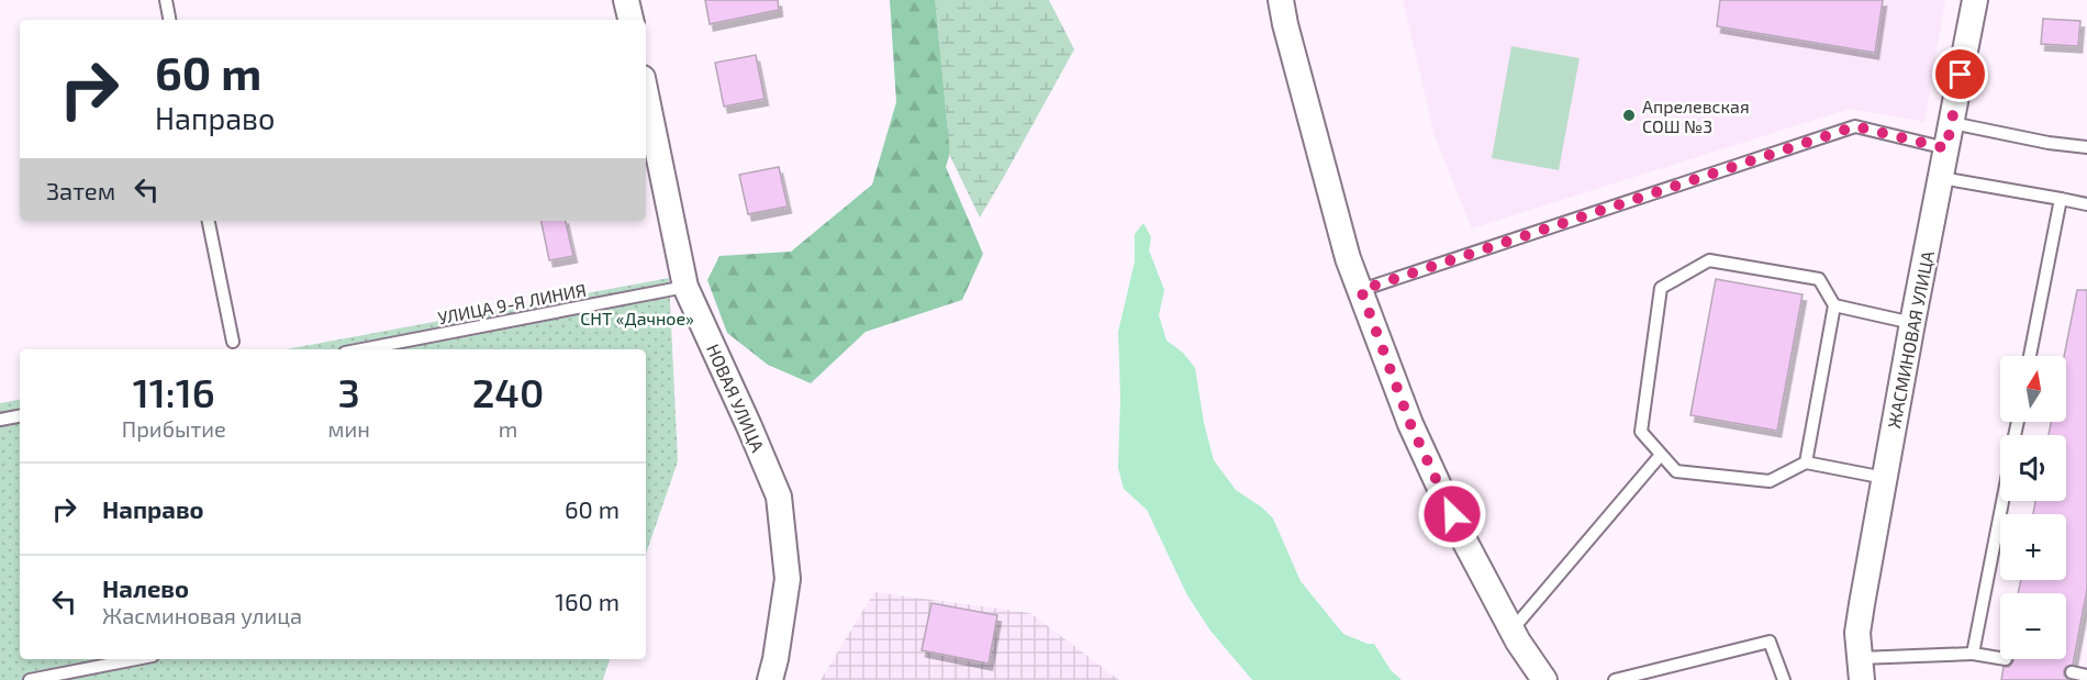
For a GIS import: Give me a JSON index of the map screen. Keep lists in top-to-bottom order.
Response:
{
  "streets": {
    "street": ["ЖАСМИНОВАЯ УЛИЦА", "НОВАЯ УЛИЦА"],
    "lane": ["УЛИЦА 9-Я ЛИНИЯ"]
  },
  "crossings": [
    ["УЛИЦА 9-Я ЛИНИЯ", "НОВАЯ УЛИЦА"]
  ],
  "parks": ["СНТ «Дачное»"],
  "places": ["Апрелевская СОШ №3"],
  "north": "top",
  "page": {
    "turn": ["60 m", "Направо"],
    "then": "Затем",
    "eta": [
      "11:16",
      "Прибытие",
      "3",
      "мин",
      "240",
      "m"
    ],
    "map_buttons": ["+", "−"],
    "list": [
      {
        "name": "Направо",
        "value": "60 m"
      },
      {
        "name": "Налево",
        "note": "Жасминовая улица",
        "value": "160 m"
      }
    ]
  }
}
